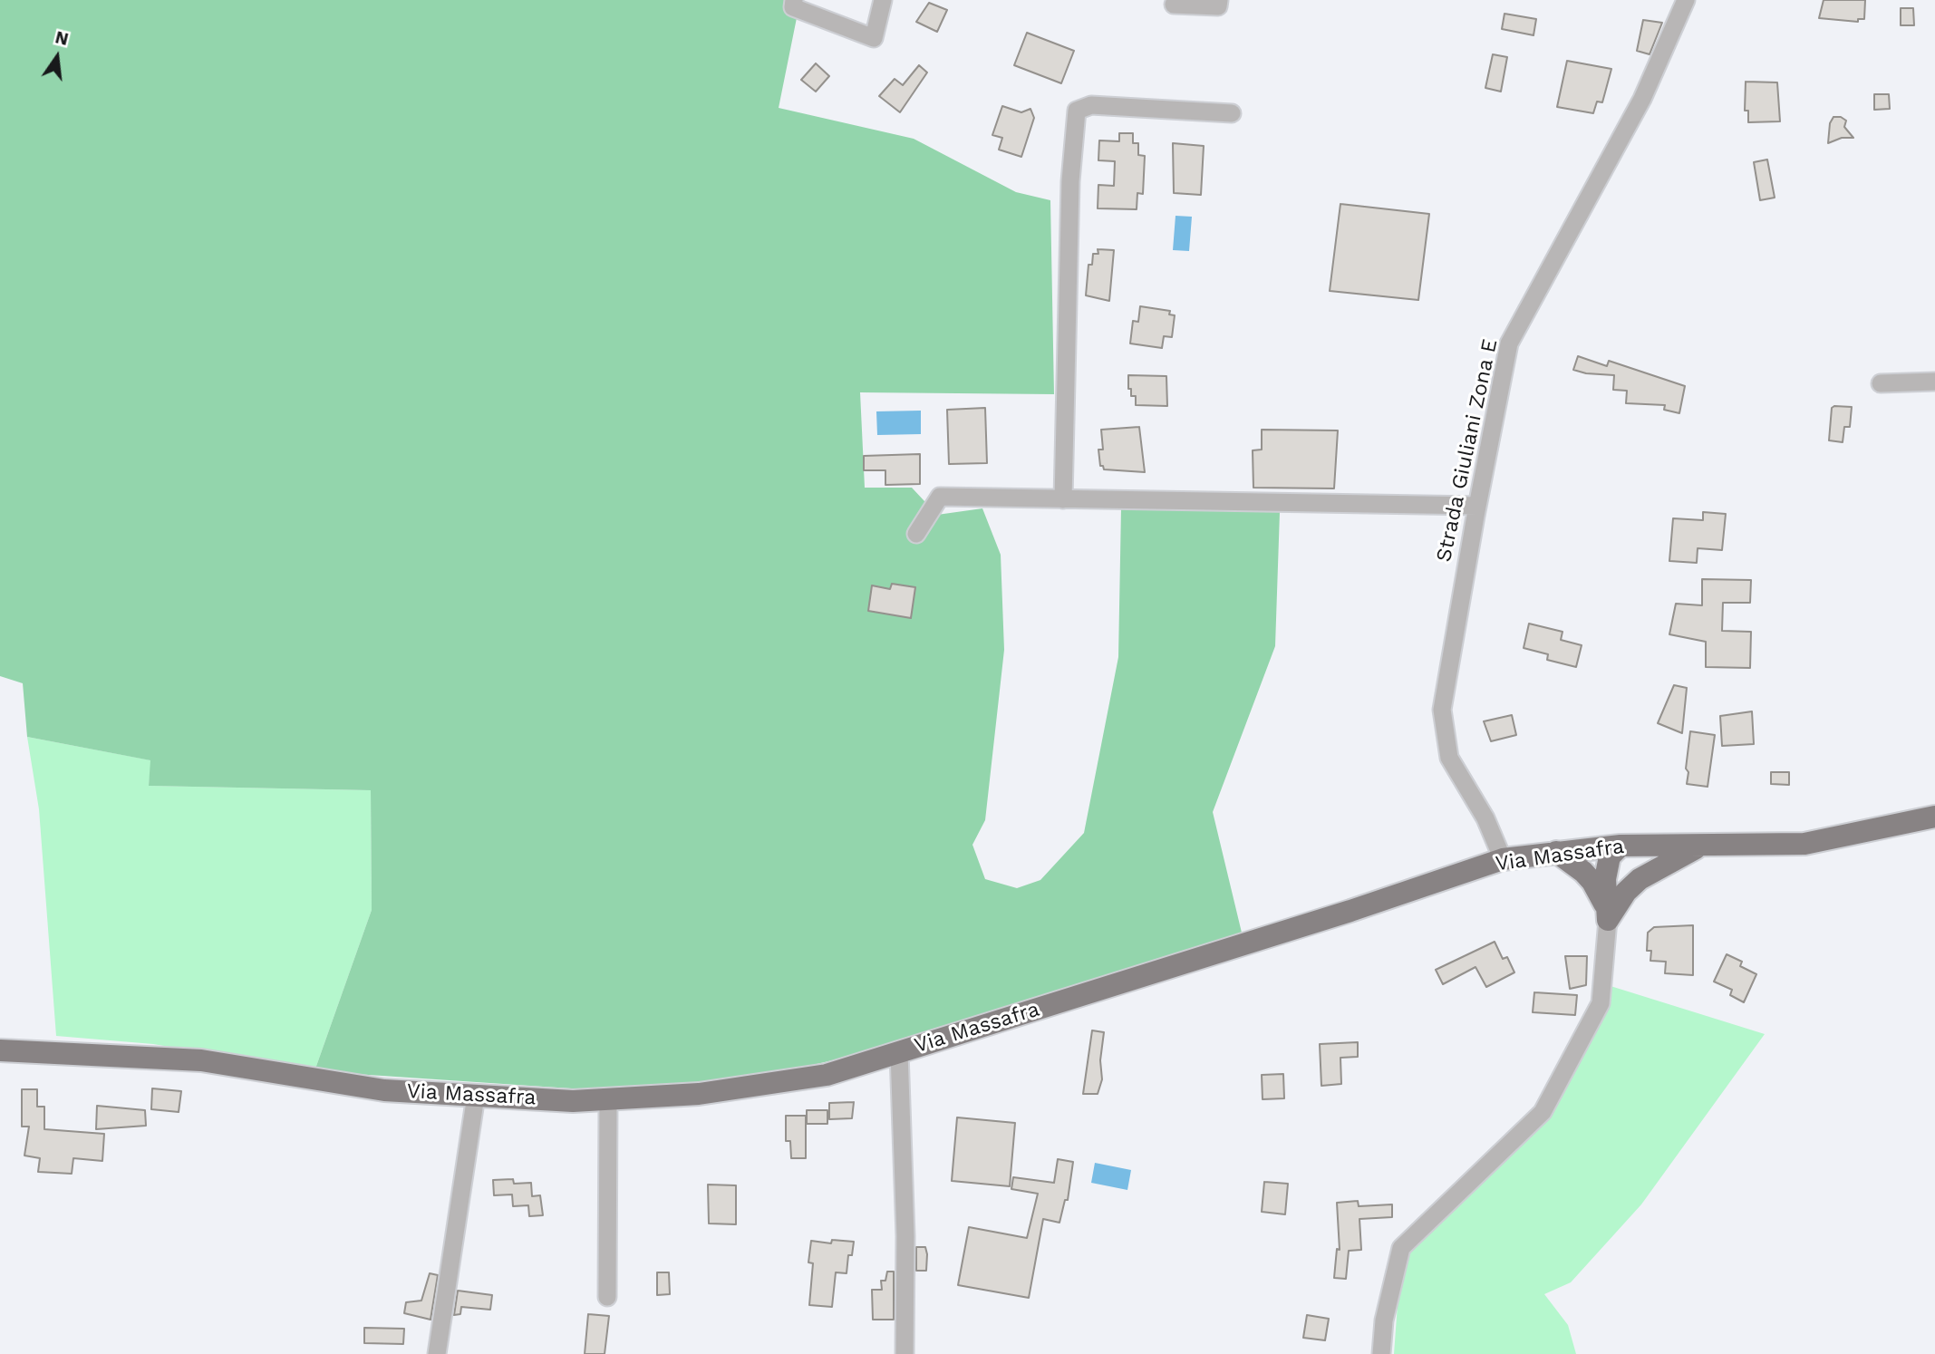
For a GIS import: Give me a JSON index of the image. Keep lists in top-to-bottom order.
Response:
{
  "streets": {
    "main road": ["Via Massafra"],
    "street": ["Strada Giuliani Zona E"]
  },
  "crossings": [
    ["Strada Giuliani Zona E", "Via Massafra"]
  ],
  "north": "top"
}
